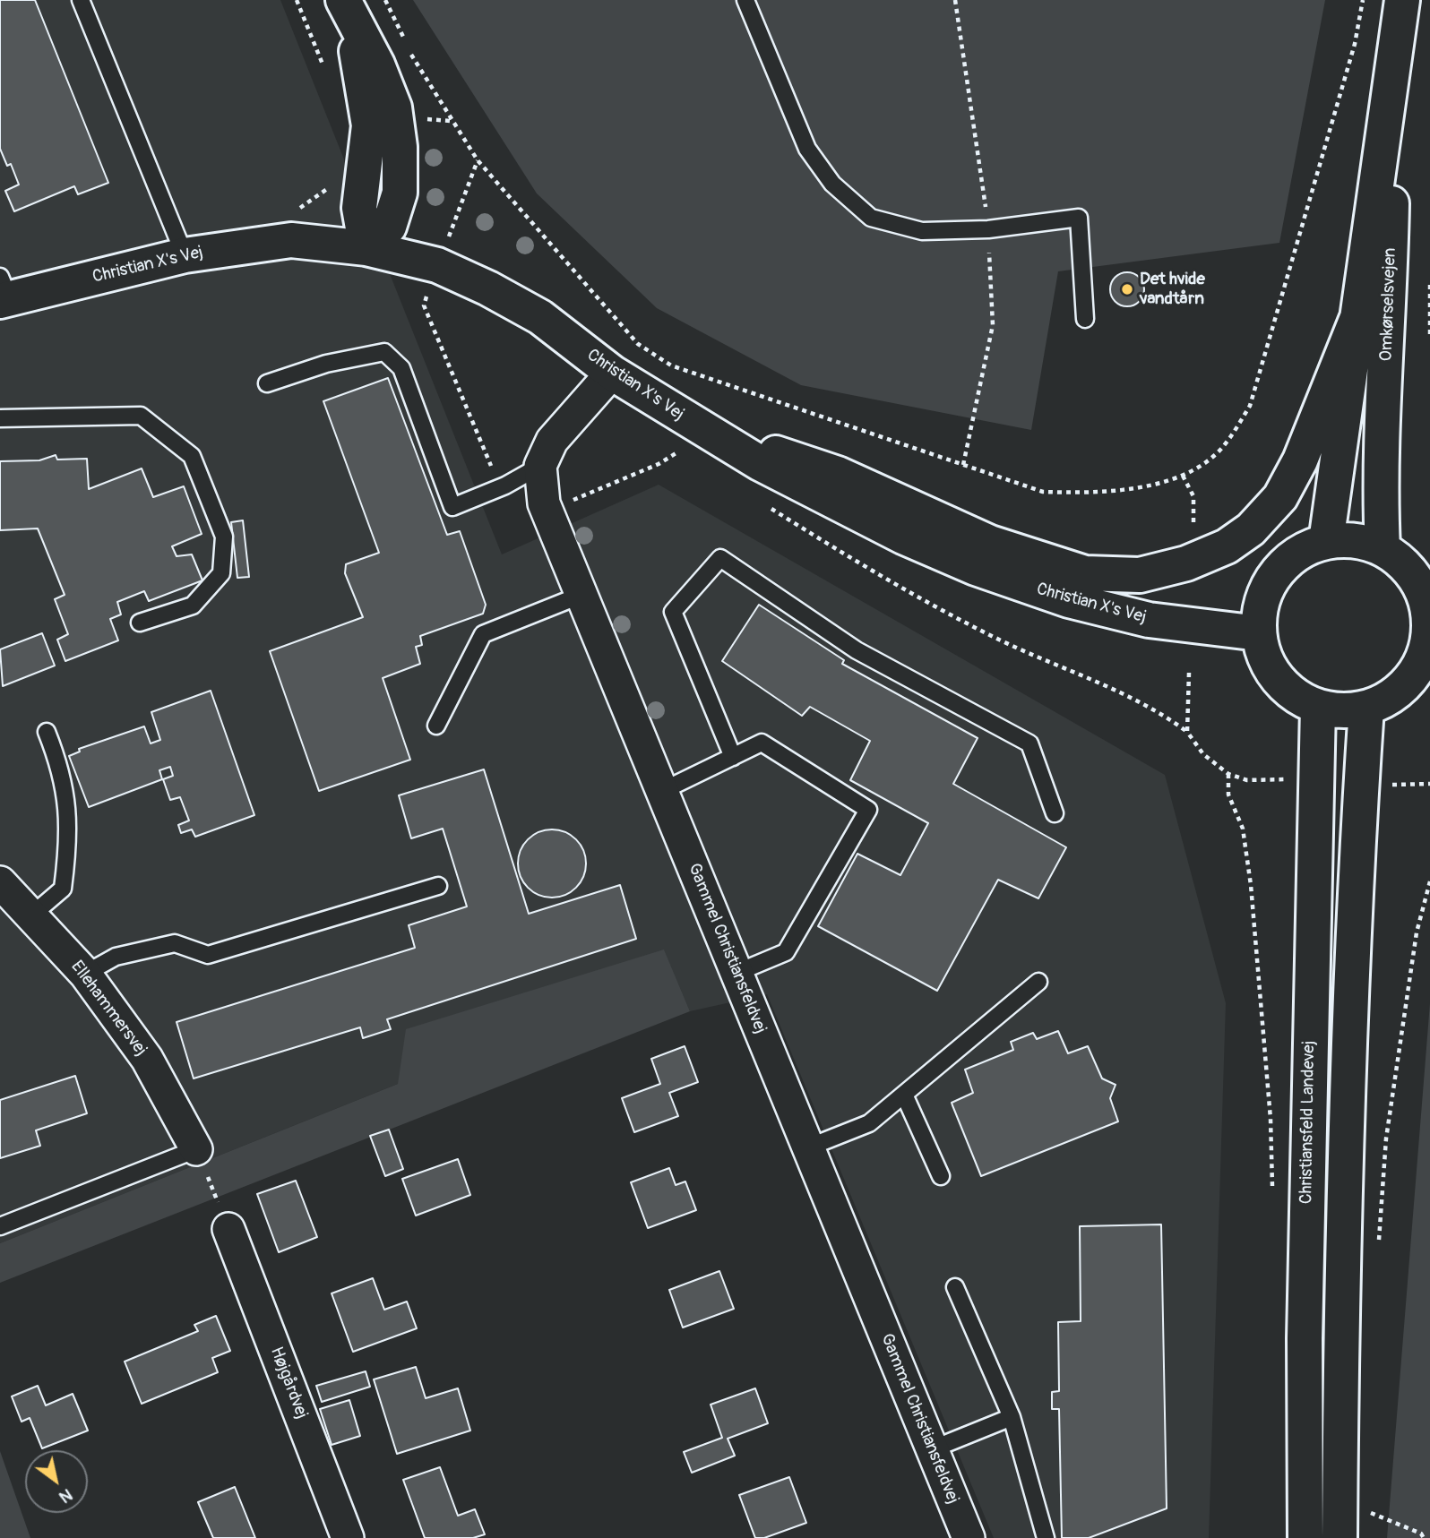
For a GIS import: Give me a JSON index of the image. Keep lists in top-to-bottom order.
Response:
{
  "streets": {
    "main road": ["Christian X's Vej", "Omkørselsvejen", "Christiansfeld Landevej"],
    "street": ["Gammel Christiansfeldvej", "Ellehammersvej", "Højgårdvej"]
  },
  "crossings": [
    ["Christian X's Vej", "Omkørselsvejen"],
    ["Christian X's Vej", "Christiansfeld Landevej"],
    ["Omkørselsvejen", "Christiansfeld Landevej"]
  ],
  "places": ["Det hvide vandtårn"],
  "north": "bottom right"
}
